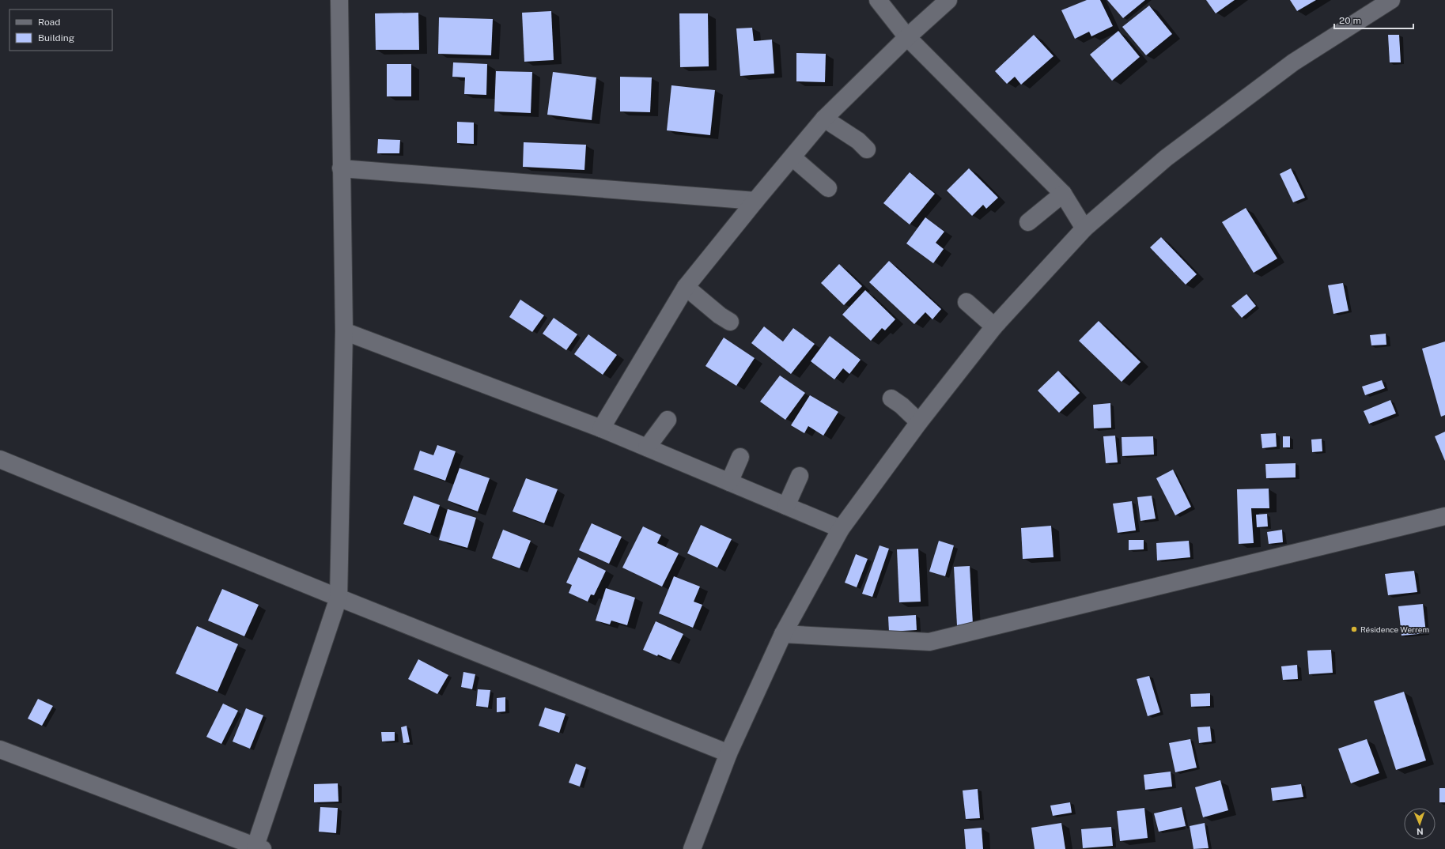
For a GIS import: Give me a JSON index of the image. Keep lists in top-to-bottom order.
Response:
{
  "places": ["Résidence Werrem"],
  "legend": ["Road", "Building"],
  "scale_bar": "20 m",
  "north": "bottom"
}
